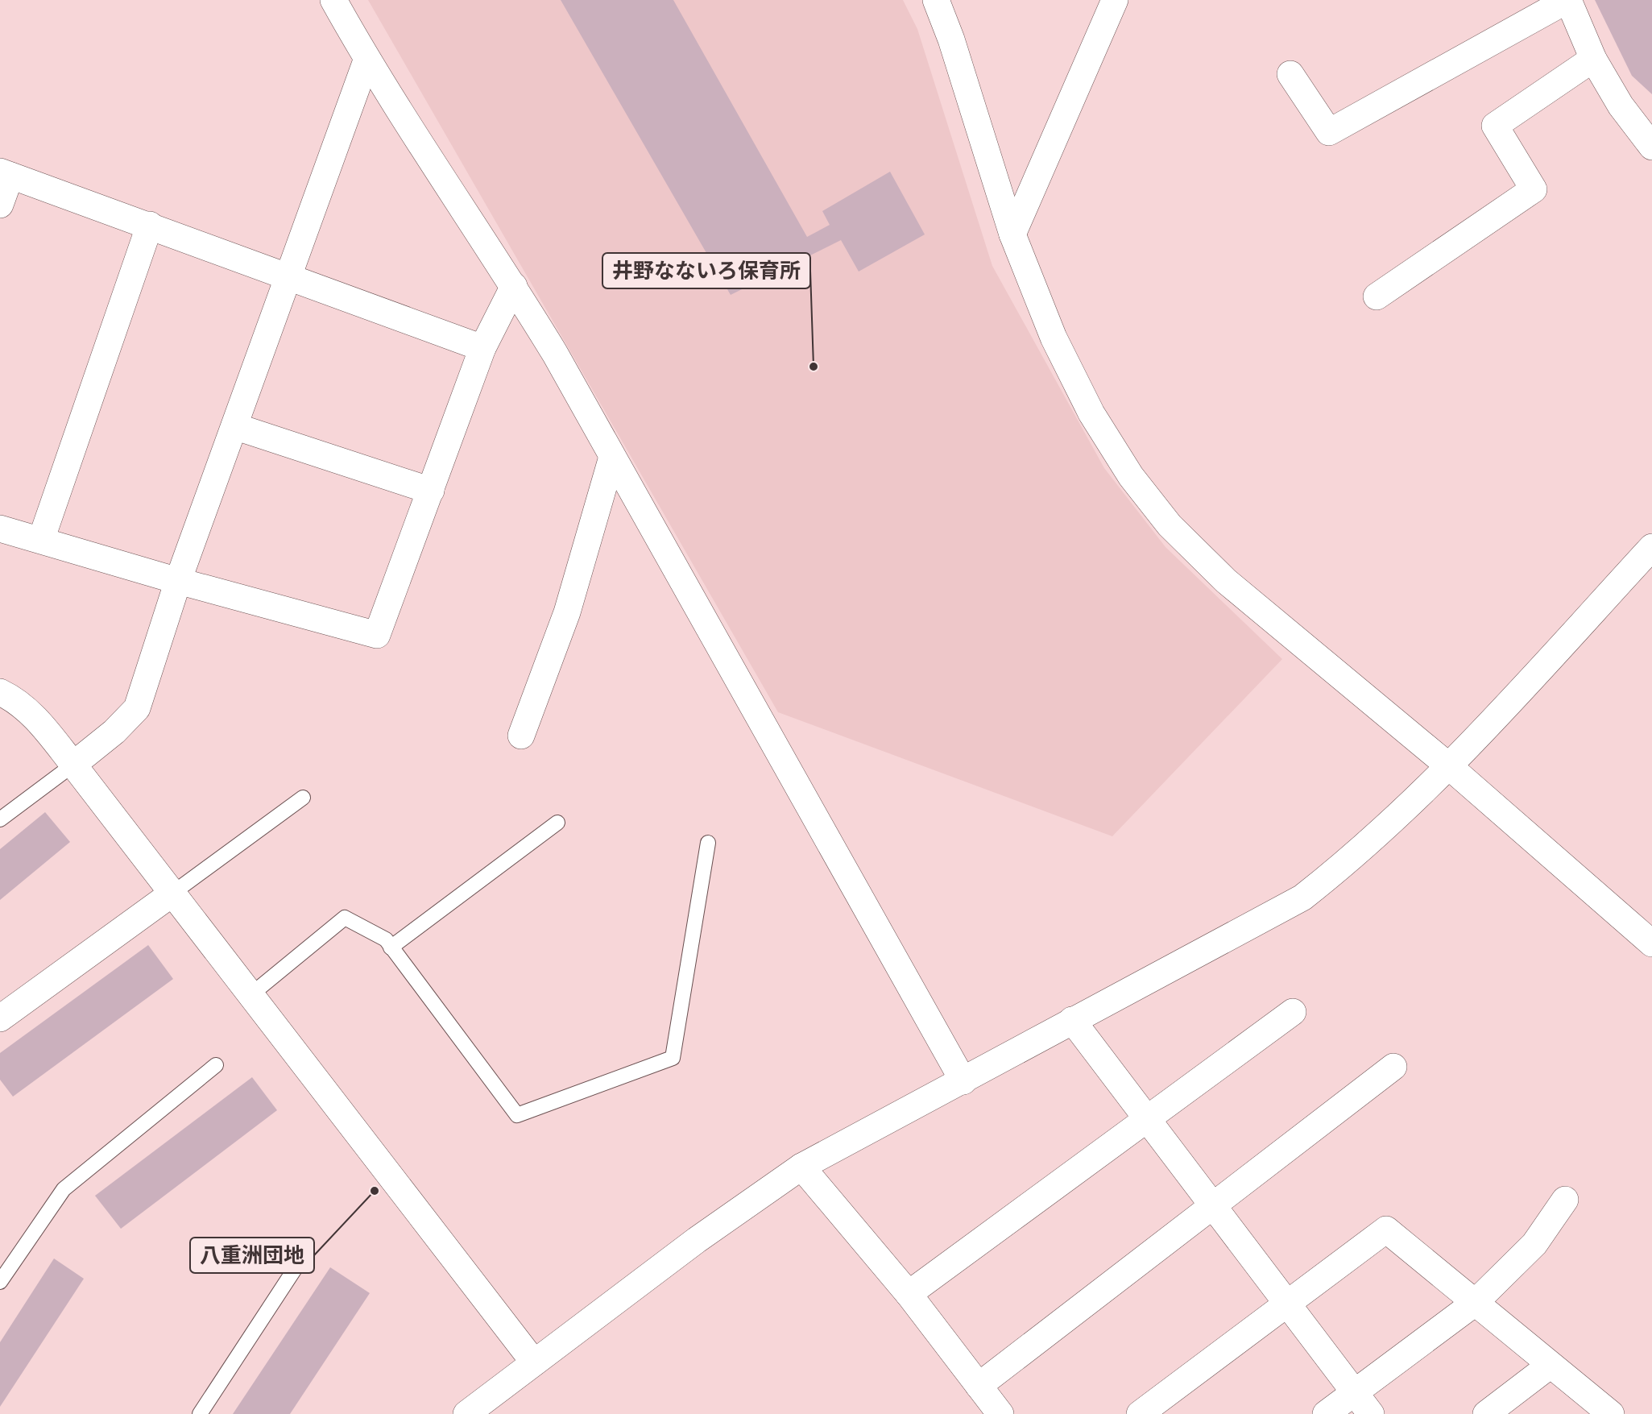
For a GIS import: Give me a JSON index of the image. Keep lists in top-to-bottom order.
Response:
{
  "places": ["井野なないろ保育所", "八重洲団地"]
}
